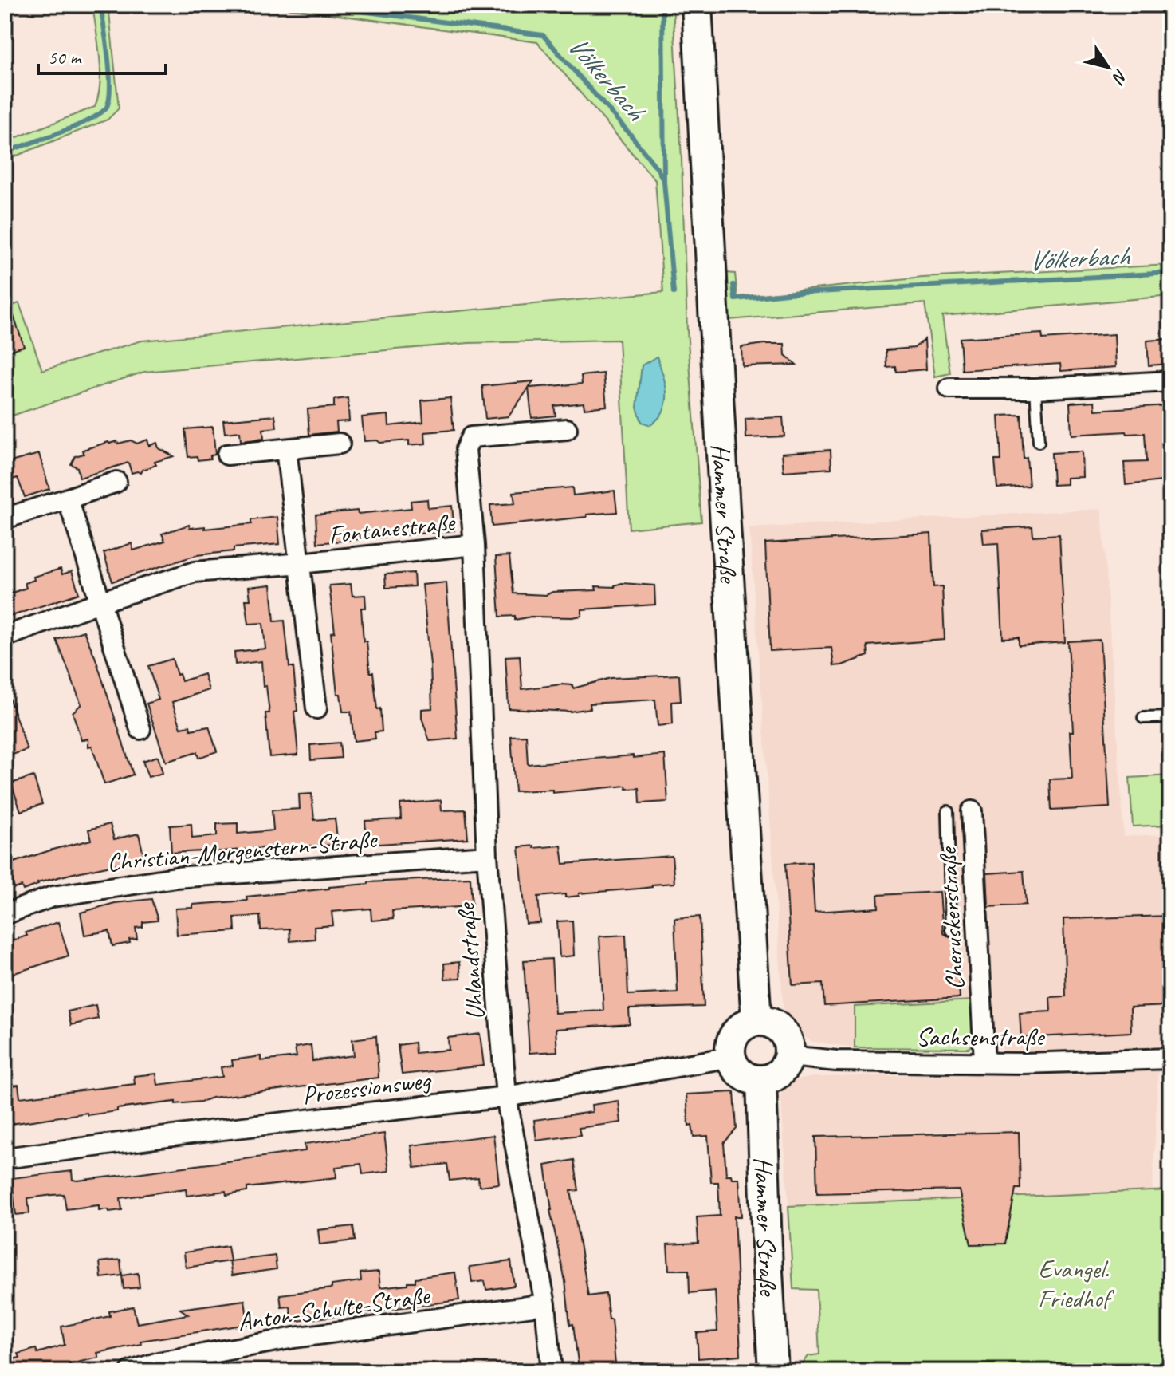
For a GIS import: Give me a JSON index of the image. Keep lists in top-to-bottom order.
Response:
{
  "streets": {
    "main road": ["Hammer Straße"],
    "street": [
      "Fontanestraße",
      "Christian-Morgenstern-Straße",
      "Cheruskerstraße",
      "Uhlandstraße",
      "Sachsenstraße",
      "Prozessionsweg",
      "Anton-Schulte-Straße"
    ]
  },
  "crossings": [
    ["Hammer Straße", "Sachsenstraße"],
    ["Hammer Straße", "Prozessionsweg"],
    ["Fontanestraße", "Uhlandstraße"],
    ["Christian-Morgenstern-Straße", "Uhlandstraße"],
    ["Cheruskerstraße", "Sachsenstraße"],
    ["Uhlandstraße", "Prozessionsweg"],
    ["Uhlandstraße", "Anton-Schulte-Straße"],
    ["Sachsenstraße", "Prozessionsweg"]
  ],
  "water": ["Völkerbach"],
  "parks": ["Evangel. Friedhof"],
  "scale_bar": "50 m",
  "north": "bottom right"
}
